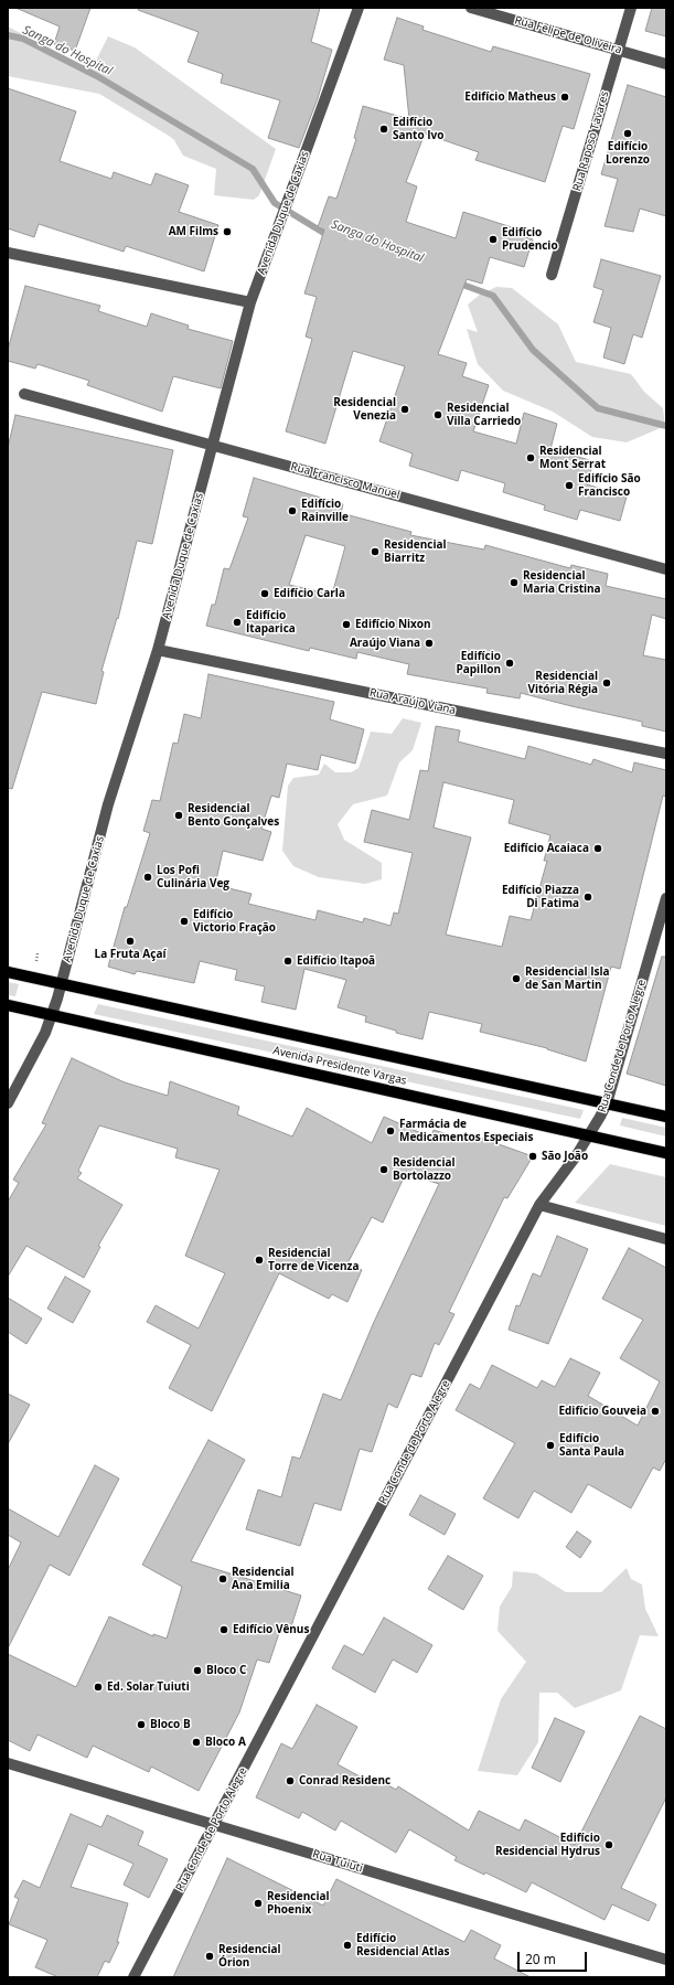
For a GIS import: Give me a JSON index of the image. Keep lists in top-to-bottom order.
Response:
{
  "streets": {
    "main road": ["Avenida Presidente Vargas"],
    "street": [
      "Rua Felipe de Oliveira",
      "Rua Raposo Tavares",
      "Avenida Duque de Caxias",
      "Rua Francisco Manuel",
      "Rua Araújo Viana",
      "Rua Conde de Porto Alegre",
      "Rua Tuiuti"
    ]
  },
  "crossings": [
    ["Rua Felipe de Oliveira", "Rua Raposo Tavares"],
    ["Avenida Duque de Caxias", "Rua Francisco Manuel"],
    ["Avenida Duque de Caxias", "Rua Araújo Viana"],
    ["Avenida Duque de Caxias", "Avenida Presidente Vargas"],
    ["Rua Conde de Porto Alegre", "Avenida Presidente Vargas"],
    ["Rua Conde de Porto Alegre", "Rua Tuiuti"]
  ],
  "water": ["Sanga do Hospital"],
  "places": [
    "Edifício Matheus",
    "Edifício Santo Ivo",
    "Edifício Lorenzo",
    "AM Films",
    "Edifício Prudencio",
    "Residencial Venezia",
    "Residencial Villa Carriedo",
    "Residencial Mont Serrat",
    "Edifício São Francisco",
    "Edifício Rainville",
    "Residencial Biarritz",
    "Residencial Maria Cristina",
    "Edifício Carla",
    "Edifício Itaparica",
    "Edifício Nixon",
    "Araújo Viana",
    "Edifício Papillon",
    "Residencial Vitória Régia",
    "Residencial Bento Gonçalves",
    "Edifício Acaiaca",
    "Los Pofi Culinária Veg",
    "Edifício Piazza Di Fatima",
    "Edifício Victorio Fração",
    "La Fruta Açaí",
    "Edifício Itapoã",
    "Residencial Isla de San Martin",
    "Farmácia de Medicamentos Especiais",
    "São João",
    "Residencial Bortolazzo",
    "Residencial Torre de Vicenza",
    "Edifício Gouveia",
    "Edifício Santa Paula",
    "Residencial Ana Emilia",
    "Edifício Vênus",
    "Bloco C",
    "Ed. Solar Tuiuti",
    "Bloco B",
    "Bloco A",
    "Conrad Residenc",
    "Edifício Residencial Hydrus",
    "Residencial Phoenix",
    "Edifício Residencial Atlas",
    "Residencial Órion"
  ],
  "scale_bar": "20 m"
}
